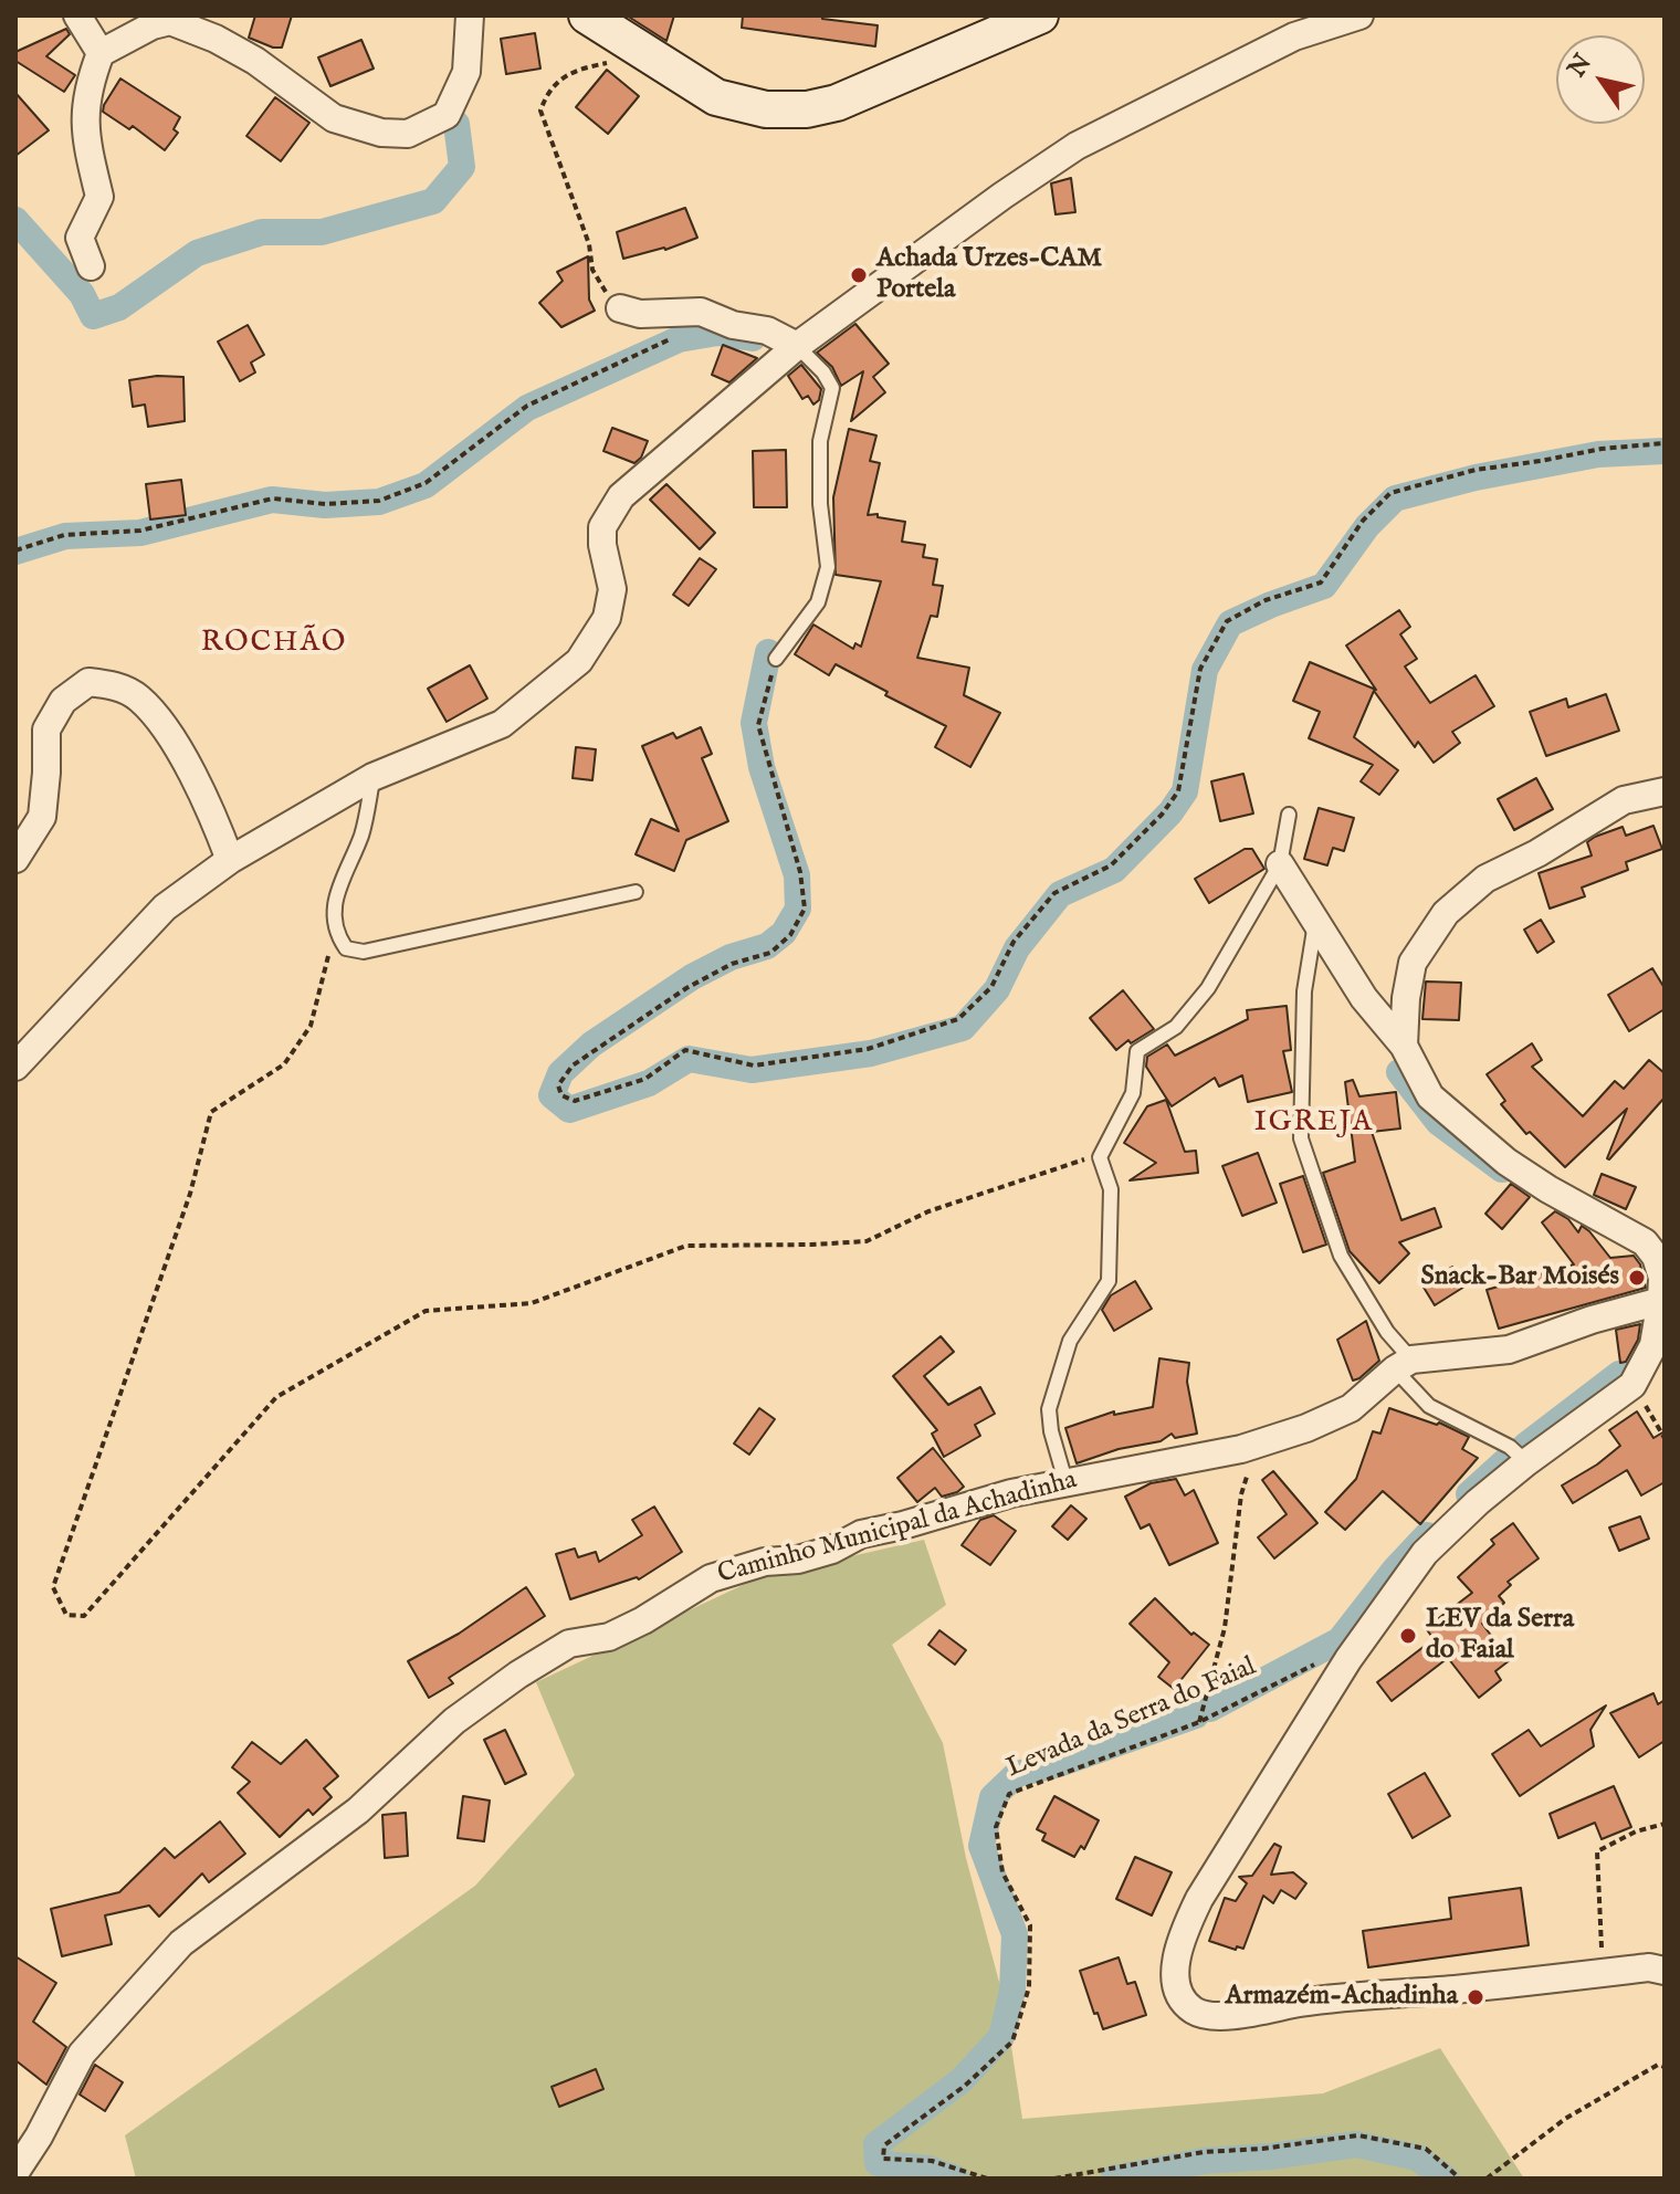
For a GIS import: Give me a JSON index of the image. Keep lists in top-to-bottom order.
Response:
{
  "streets": {
    "street": ["Caminho Municipal da Achadinha"],
    "path": ["Levada da Serra do Faial"]
  },
  "districts": ["ROCHÃO", "IGREJA"],
  "places": [
    "Achada Urzes-CAM Portela",
    "Snack-Bar Moisés",
    "LEV da Serra do Faial",
    "Armazém-Achadinha"
  ],
  "north": "top left"
}
